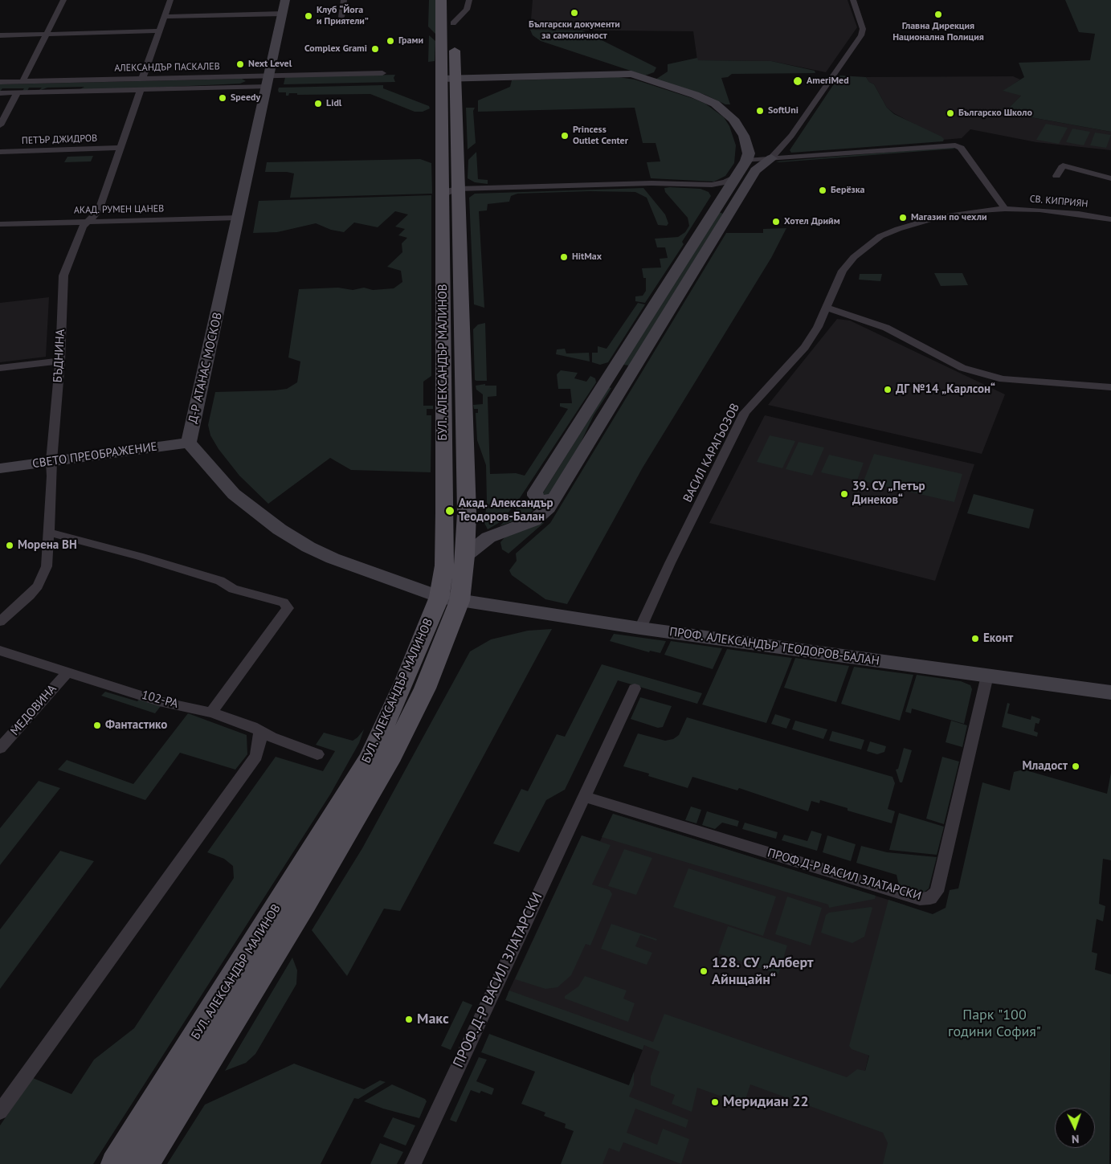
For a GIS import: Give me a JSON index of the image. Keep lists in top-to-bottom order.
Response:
{
  "streets": {
    "main road": ["БУЛ. АЛЕКСАНДЪР МАЛИНОВ"],
    "street": [
      "АЛЕКСАНДЪР ПАСКАЛЕВ",
      "ПЕТЪР ДЖИДРОВ",
      "СВ. КИПРИЯН",
      "АКАД. РУМЕН ЦАНЕВ",
      "БЪДНИНА",
      "Д-Р АТАНАС МОСКОВ",
      "ВАСИЛ КАРАГЬОЗОВ",
      "СВЕТО ПРЕОБРАЖЕНИЕ",
      "ПРОФ. АЛЕКСАНДЪР ТЕОДОРОВ-БАЛАН",
      "102-РА",
      "МЕДОВИНА",
      "ПРОФ.Д-Р ВАСИЛ ЗЛАТАРСКИ"
    ]
  },
  "crossings": [
    ["АЛЕКСАНДЪР ПАСКАЛЕВ", "БЪДНИНА"],
    ["АЛЕКСАНДЪР ПАСКАЛЕВ", "Д-Р АТАНАС МОСКОВ"],
    ["ПЕТЪР ДЖИДРОВ", "БЪДНИНА"],
    ["СВ. КИПРИЯН", "ВАСИЛ КАРАГЬОЗОВ"],
    ["АКАД. РУМЕН ЦАНЕВ", "БЪДНИНА"],
    ["АКАД. РУМЕН ЦАНЕВ", "Д-Р АТАНАС МОСКОВ"],
    ["БЪДНИНА", "СВЕТО ПРЕОБРАЖЕНИЕ"],
    ["БУЛ. АЛЕКСАНДЪР МАЛИНОВ", "ПРОФ. АЛЕКСАНДЪР ТЕОДОРОВ-БАЛАН"],
    ["Д-Р АТАНАС МОСКОВ", "СВЕТО ПРЕОБРАЖЕНИЕ"],
    ["ВАСИЛ КАРАГЬОЗОВ", "ПРОФ. АЛЕКСАНДЪР ТЕОДОРОВ-БАЛАН"],
    ["ПРОФ. АЛЕКСАНДЪР ТЕОДОРОВ-БАЛАН", "ПРОФ.Д-Р ВАСИЛ ЗЛАТАРСКИ"],
    ["102-РА", "МЕДОВИНА"]
  ],
  "parks": ["Парк \"100 години София\""],
  "places": [
    "Български документи за самоличност",
    "Главна Дирекция Национална Полиция",
    "Клуб “Йога и Приятели”",
    "Грами",
    "Complex Grami",
    "Next Level",
    "AmeriMed",
    "Speedy",
    "Lidl",
    "SoftUni",
    "Българско Школо",
    "Princess Outlet Center",
    "Берёзка",
    "Магазин по чехли",
    "Хотел Дрийм",
    "HitMax",
    "ДГ №14 „Карлсон“",
    "39. СУ „Петър Динеков“",
    "Акад. Александър Теодоров-Балан",
    "Морена ВН",
    "Еконт",
    "Фантастико",
    "Младост",
    "128. СУ „Алберт Айнщайн“",
    "Макс",
    "Меридиан 22"
  ],
  "north": "bottom"
}
